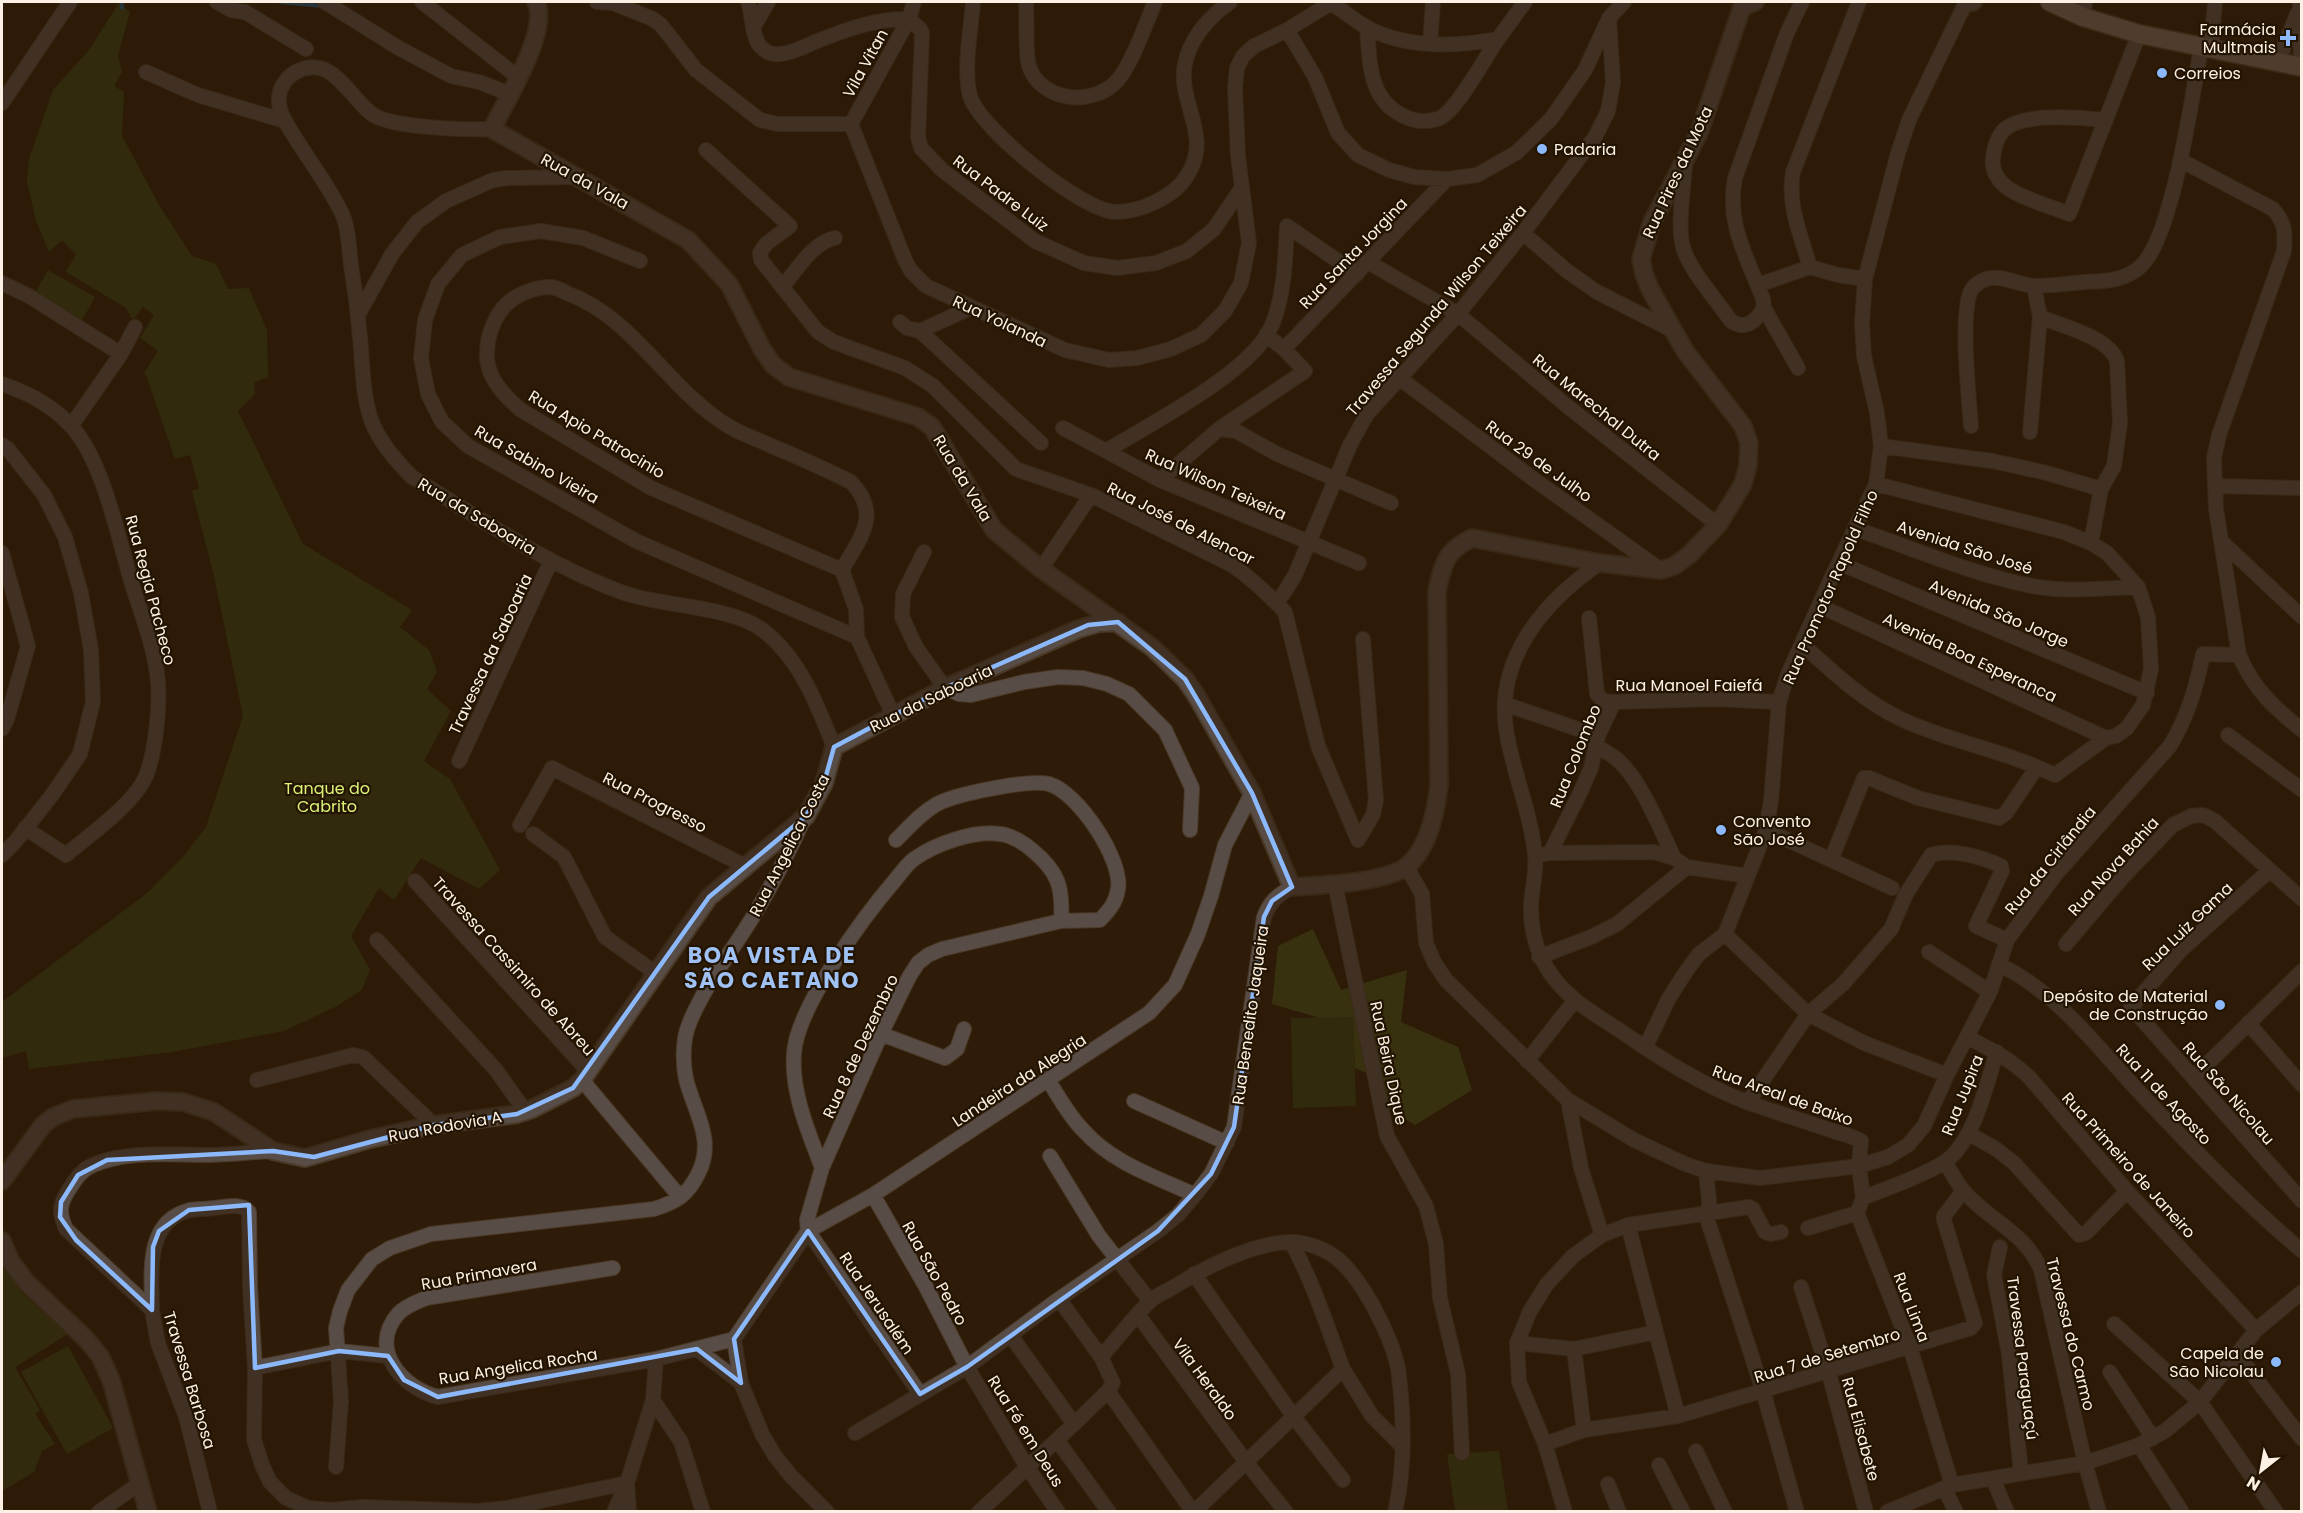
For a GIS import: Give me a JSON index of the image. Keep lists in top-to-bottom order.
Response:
{
  "streets": {
    "street": [
      "Vila Vitan",
      "Rua Pires da Mota",
      "Rua da Vala",
      "Rua Padre Luiz",
      "Rua Santa Jorgina",
      "Travessa Segunda Wilson Teixeira",
      "Rua Yolanda",
      "Rua Marechal Dutra",
      "Rua Apio Patrocinio",
      "Rua 29 de Julho",
      "Rua Sabino Vieira",
      "Rua Wilson Teixeira",
      "Rua da Saboaria",
      "Rua José de Alencar",
      "Avenida São José",
      "Rua Promotor Rapold Filho",
      "Rua Regia Pacheco",
      "Avenida São Jorge",
      "Travessa da Saboaria",
      "Avenida Boa Esperanca",
      "Rua Manoel Faiefá",
      "Rua Colombo",
      "Rua Progresso",
      "Rua Angelica Costa",
      "Rua da Cirlândia",
      "Rua Nova Bahia",
      "Rua Luiz Gama",
      "Travessa Cassimiro de Abreu",
      "Rua Benedito Jaqueira",
      "Rua 8 de Dezembro",
      "Rua Beira Dique",
      "Landeira da Alegria",
      "Rua São Nicolau",
      "Rua 11 de Agosto",
      "Rua Areal de Baixo",
      "Rua Jupira",
      "Rua Rodovia A",
      "Rua Primeiro de Janeiro",
      "Rua São Pedro",
      "Rua Primavera",
      "Rua Jerusalém",
      "Rua Lima",
      "Travessa do Carmo",
      "Rua 7 de Setembro",
      "Travessa Paraguaçú",
      "Rua Angelica Rocha",
      "Vila Heraldo",
      "Travessa Barbosa",
      "Rua Elisabete",
      "Rua Fé em Deus"
    ]
  },
  "crossings": [
    ["Vila Vitan", "Rua Padre Luiz"],
    ["Vila Vitan", "Rua Yolanda"],
    ["Rua Pires da Mota", "Rua Marechal Dutra"],
    ["Rua Pires da Mota", "Rua 29 de Julho"],
    ["Rua da Vala", "Rua da Saboaria"],
    ["Rua da Vala", "Rua Benedito Jaqueira"],
    ["Rua da Vala", "Landeira da Alegria"],
    ["Rua Padre Luiz", "Rua Yolanda"],
    ["Rua Santa Jorgina", "Rua Marechal Dutra"],
    ["Travessa Segunda Wilson Teixeira", "Rua Marechal Dutra"],
    ["Travessa Segunda Wilson Teixeira", "Rua 29 de Julho"],
    ["Travessa Segunda Wilson Teixeira", "Rua Wilson Teixeira"],
    ["Travessa Segunda Wilson Teixeira", "Rua José de Alencar"],
    ["Rua da Saboaria", "Travessa da Saboaria"],
    ["Rua da Saboaria", "Rua Angelica Costa"],
    ["Avenida São José", "Rua Promotor Rapold Filho"],
    ["Rua Promotor Rapold Filho", "Avenida São Jorge"],
    ["Rua Promotor Rapold Filho", "Avenida Boa Esperanca"],
    ["Rua Promotor Rapold Filho", "Rua Manoel Faiefá"],
    ["Rua Manoel Faiefá", "Rua Colombo"],
    ["Rua Progresso", "Rua Rodovia A"],
    ["Rua Angelica Costa", "Travessa Cassimiro de Abreu"],
    ["Rua Angelica Costa", "Rua Rodovia A"],
    ["Rua da Cirlândia", "Rua 11 de Agosto"],
    ["Rua da Cirlândia", "Rua Areal de Baixo"],
    ["Rua da Cirlândia", "Rua Primeiro de Janeiro"],
    ["Rua Nova Bahia", "Rua Luiz Gama"],
    ["Rua Luiz Gama", "Rua São Nicolau"],
    ["Travessa Cassimiro de Abreu", "Rua Rodovia A"],
    ["Rua Benedito Jaqueira", "Rua São Pedro"],
    ["Rua Benedito Jaqueira", "Rua Jerusalém"],
    ["Rua Benedito Jaqueira", "Rua Fé em Deus"],
    ["Rua 8 de Dezembro", "Landeira da Alegria"],
    ["Rua 8 de Dezembro", "Rua Jerusalém"],
    ["Landeira da Alegria", "Rua São Pedro"],
    ["Landeira da Alegria", "Rua Jerusalém"],
    ["Landeira da Alegria", "Rua Angelica Rocha"],
    ["Rua Jupira", "Rua Primeiro de Janeiro"],
    ["Rua Jupira", "Travessa do Carmo"],
    ["Rua Rodovia A", "Travessa Barbosa"],
    ["Rua São Pedro", "Rua Fé em Deus"],
    ["Rua Primavera", "Rua Angelica Rocha"],
    ["Rua Lima", "Rua 7 de Setembro"],
    ["Travessa do Carmo", "Rua 7 de Setembro"],
    ["Rua 7 de Setembro", "Rua Elisabete"]
  ],
  "districts": ["BOA VISTA DE SÃO CAETANO"],
  "parks": ["Tanque do Cabrito"],
  "places": {
    "health": ["Farmácia Multmais"],
    "other": [
      "Correios",
      "Padaria",
      "Convento São José",
      "Depósito de Material de Construção",
      "Capela de São Nicolau"
    ]
  },
  "north": "bottom left"
}
